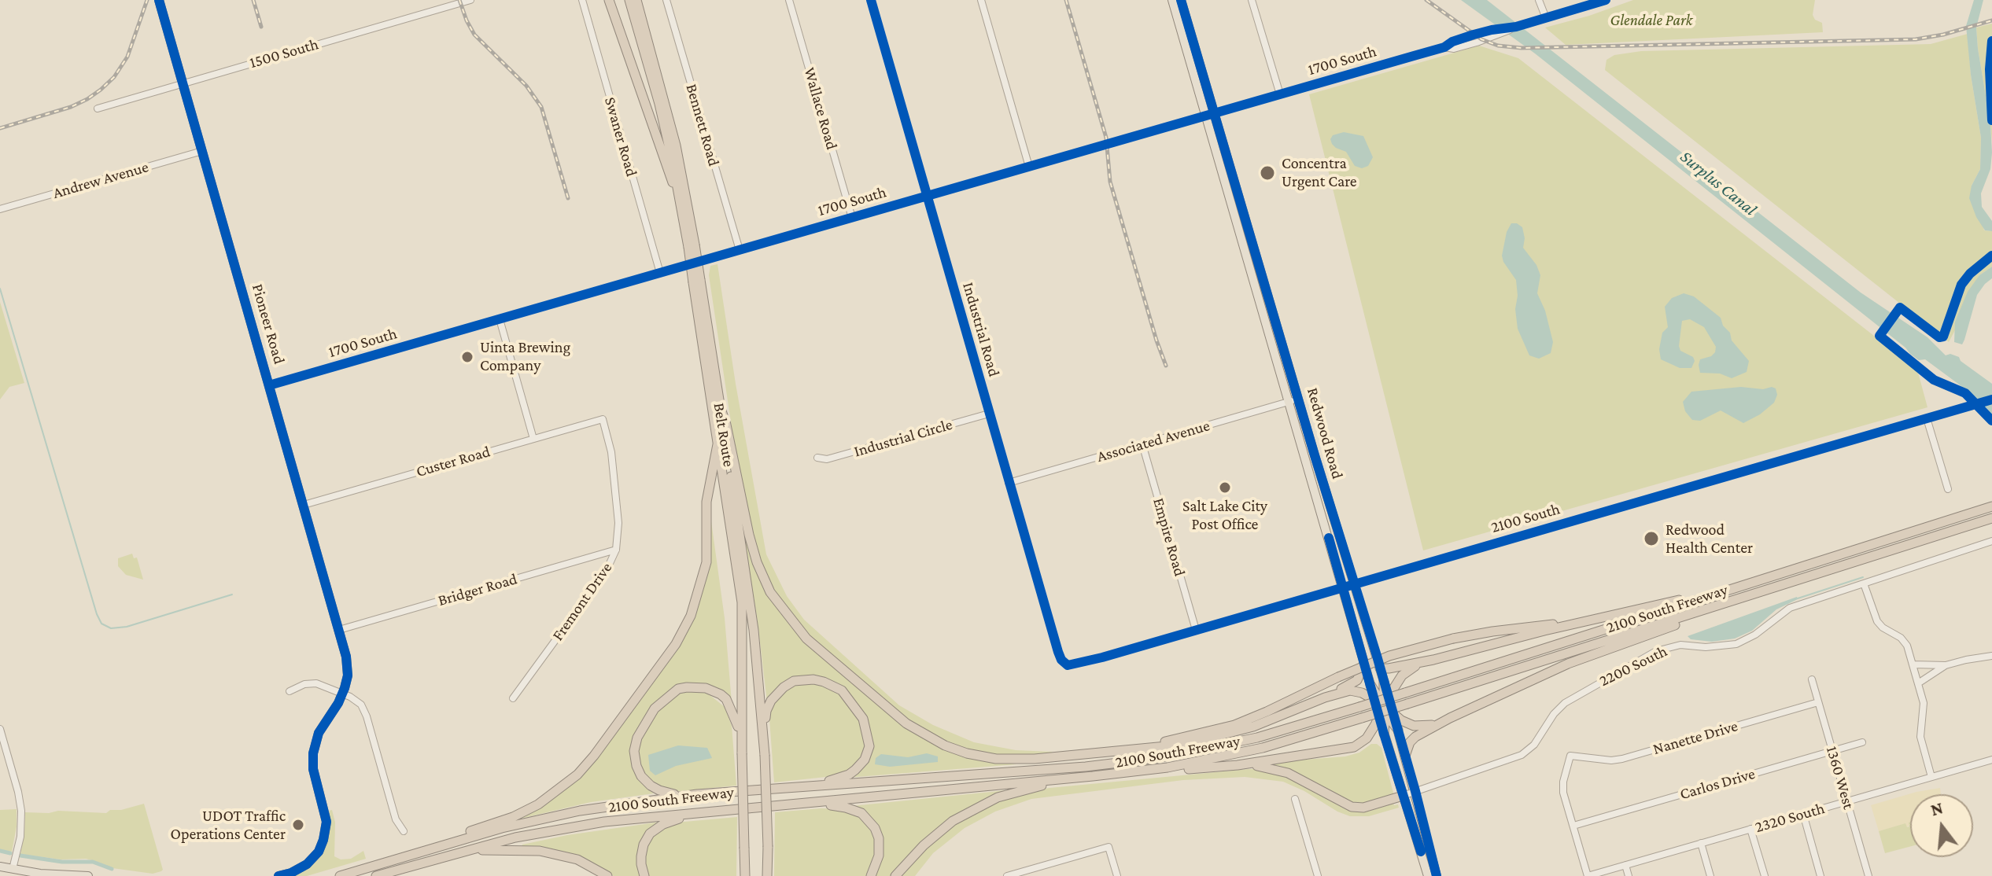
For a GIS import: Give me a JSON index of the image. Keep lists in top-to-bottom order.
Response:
{
  "streets": {
    "highway": ["Belt Route", "2100 South Freeway"],
    "main road": ["Pioneer Road", "Redwood Road"],
    "street": [
      "1500 South",
      "1700 South",
      "Wallace Road",
      "Bennett Road",
      "Swaner Road",
      "Andrew Avenue",
      "Industrial Road",
      "Industrial Circle",
      "Associated Avenue",
      "Custer Road",
      "2100 South",
      "Empire Road",
      "Bridger Road",
      "Fremont Drive",
      "2200 South",
      "Nanette Drive",
      "1360 West",
      "Carlos Drive",
      "2320 South"
    ]
  },
  "crossings": [
    ["1500 South", "Pioneer Road"],
    ["1700 South", "Wallace Road"],
    ["1700 South", "Bennett Road"],
    ["1700 South", "Swaner Road"],
    ["1700 South", "Pioneer Road"],
    ["1700 South", "Industrial Road"],
    ["1700 South", "Redwood Road"],
    ["Andrew Avenue", "Pioneer Road"],
    ["Pioneer Road", "Custer Road"],
    ["Pioneer Road", "Bridger Road"],
    ["Industrial Road", "Industrial Circle"],
    ["Industrial Road", "Associated Avenue"],
    ["Industrial Road", "2100 South"],
    ["Redwood Road", "Associated Avenue"],
    ["Redwood Road", "2100 South"],
    ["Associated Avenue", "Empire Road"],
    ["Custer Road", "Fremont Drive"],
    ["2100 South", "Empire Road"],
    ["Bridger Road", "Fremont Drive"],
    ["Nanette Drive", "1360 West"],
    ["Nanette Drive", "Carlos Drive"],
    ["1360 West", "Carlos Drive"],
    ["1360 West", "2320 South"]
  ],
  "water": ["Surplus Canal"],
  "parks": ["Glendale Park"],
  "places": [
    "Concentra Urgent Care",
    "Uinta Brewing Company",
    "Salt Lake City Post Office",
    "Redwood Health Center",
    "UDOT Traffic Operations Center"
  ],
  "north": "top"
}
